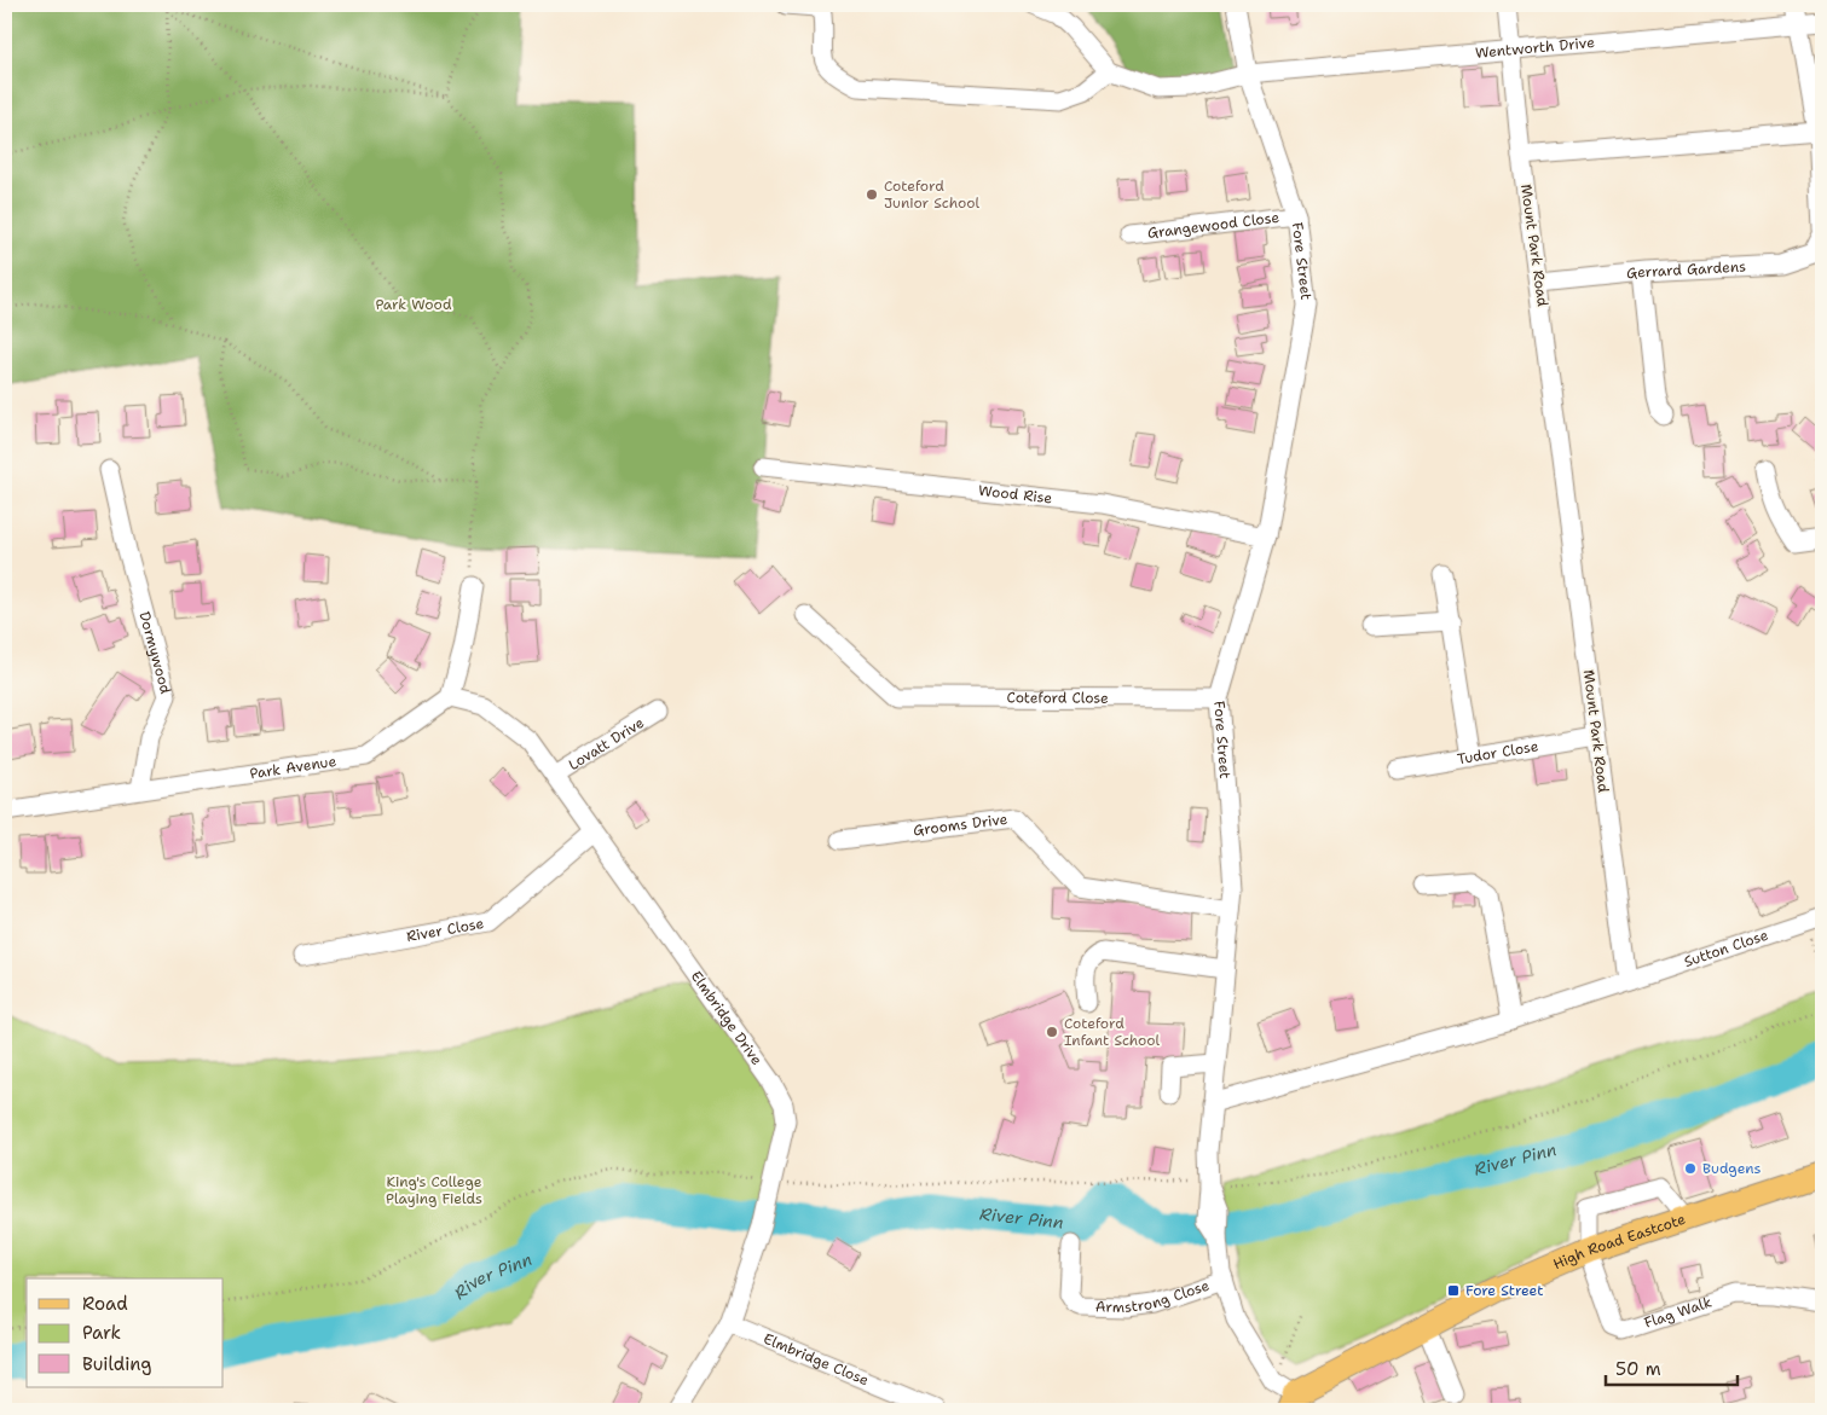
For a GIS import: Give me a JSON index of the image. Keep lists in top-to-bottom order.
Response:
{
  "streets": {
    "main road": ["High Road Eastcote"],
    "street": [
      "Wentworth Drive",
      "Grangewood Close",
      "Mount Park Road",
      "Fore Street",
      "Gerrard Gardens",
      "Wood Rise",
      "Dormywood",
      "Coteford Close",
      "Lovatt Drive",
      "Tudor Close",
      "Park Avenue",
      "Grooms Drive",
      "River Close",
      "Sutton Close",
      "Elmbridge Drive",
      "Armstrong Close",
      "Flag Walk",
      "Elmbridge Close"
    ]
  },
  "crossings": [
    ["Wentworth Drive", "Mount Park Road"],
    ["Wentworth Drive", "Fore Street"],
    ["Grangewood Close", "Fore Street"],
    ["Mount Park Road", "Gerrard Gardens"],
    ["Mount Park Road", "Tudor Close"],
    ["Mount Park Road", "Sutton Close"],
    ["Fore Street", "Wood Rise"],
    ["Fore Street", "Coteford Close"],
    ["Fore Street", "Grooms Drive"],
    ["Fore Street", "High Road Eastcote"],
    ["Fore Street", "Armstrong Close"],
    ["Dormywood", "Park Avenue"],
    ["Lovatt Drive", "Elmbridge Drive"],
    ["Park Avenue", "Elmbridge Drive"],
    ["River Close", "Elmbridge Drive"],
    ["Elmbridge Drive", "Elmbridge Close"],
    ["High Road Eastcote", "Flag Walk"]
  ],
  "water": ["River Pinn"],
  "parks": ["Park Wood", "King's College Playing Fields"],
  "places": {
    "other": ["Coteford Junior School", "Coteford Infant School", "Budgens"],
    "transit": ["Fore Street"]
  },
  "legend": ["Road", "Park", "Building"],
  "scale_bar": "50 m"
}
